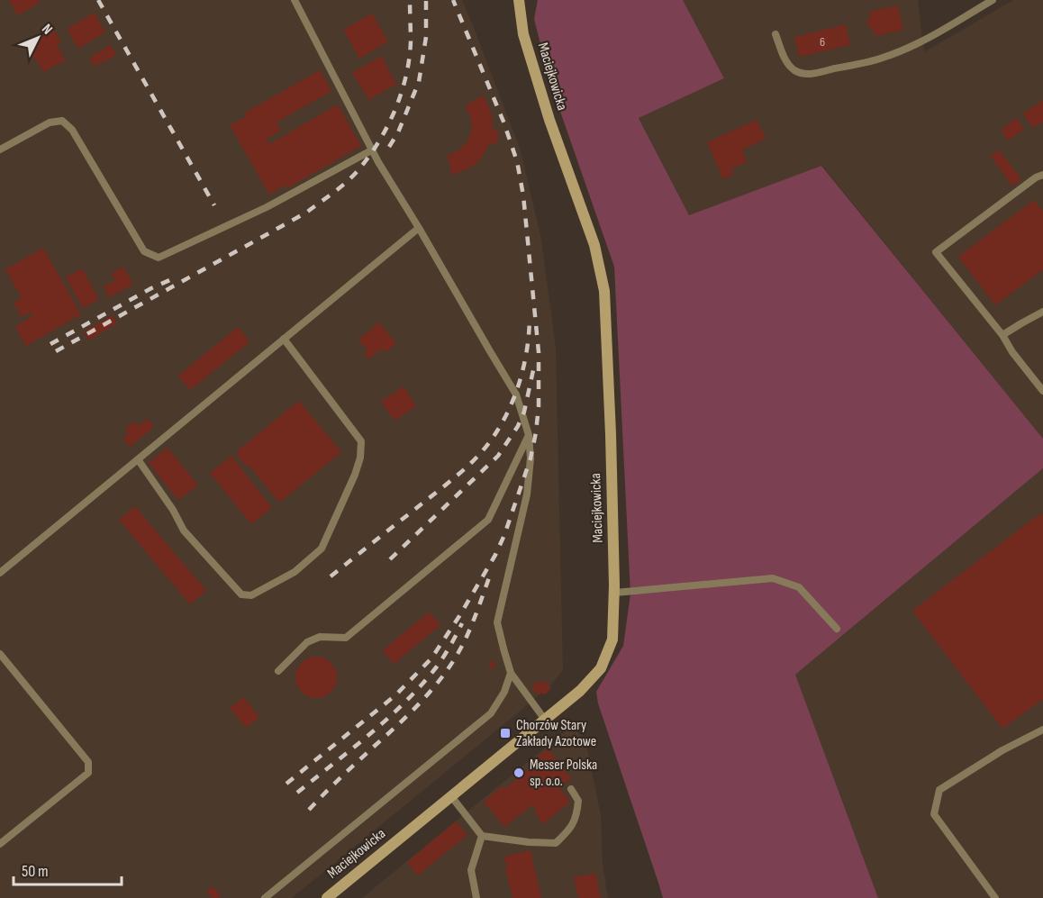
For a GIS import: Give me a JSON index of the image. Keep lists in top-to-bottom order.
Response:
{
  "streets": {
    "street": ["Maciejkowicka"]
  },
  "places": {
    "transit": ["Chorzów Stary Zakłady Azotowe"],
    "other": ["Messer Polska sp. o.o."]
  },
  "house_numbers": ["6"],
  "scale_bar": "50 m",
  "north": "top right"
}
